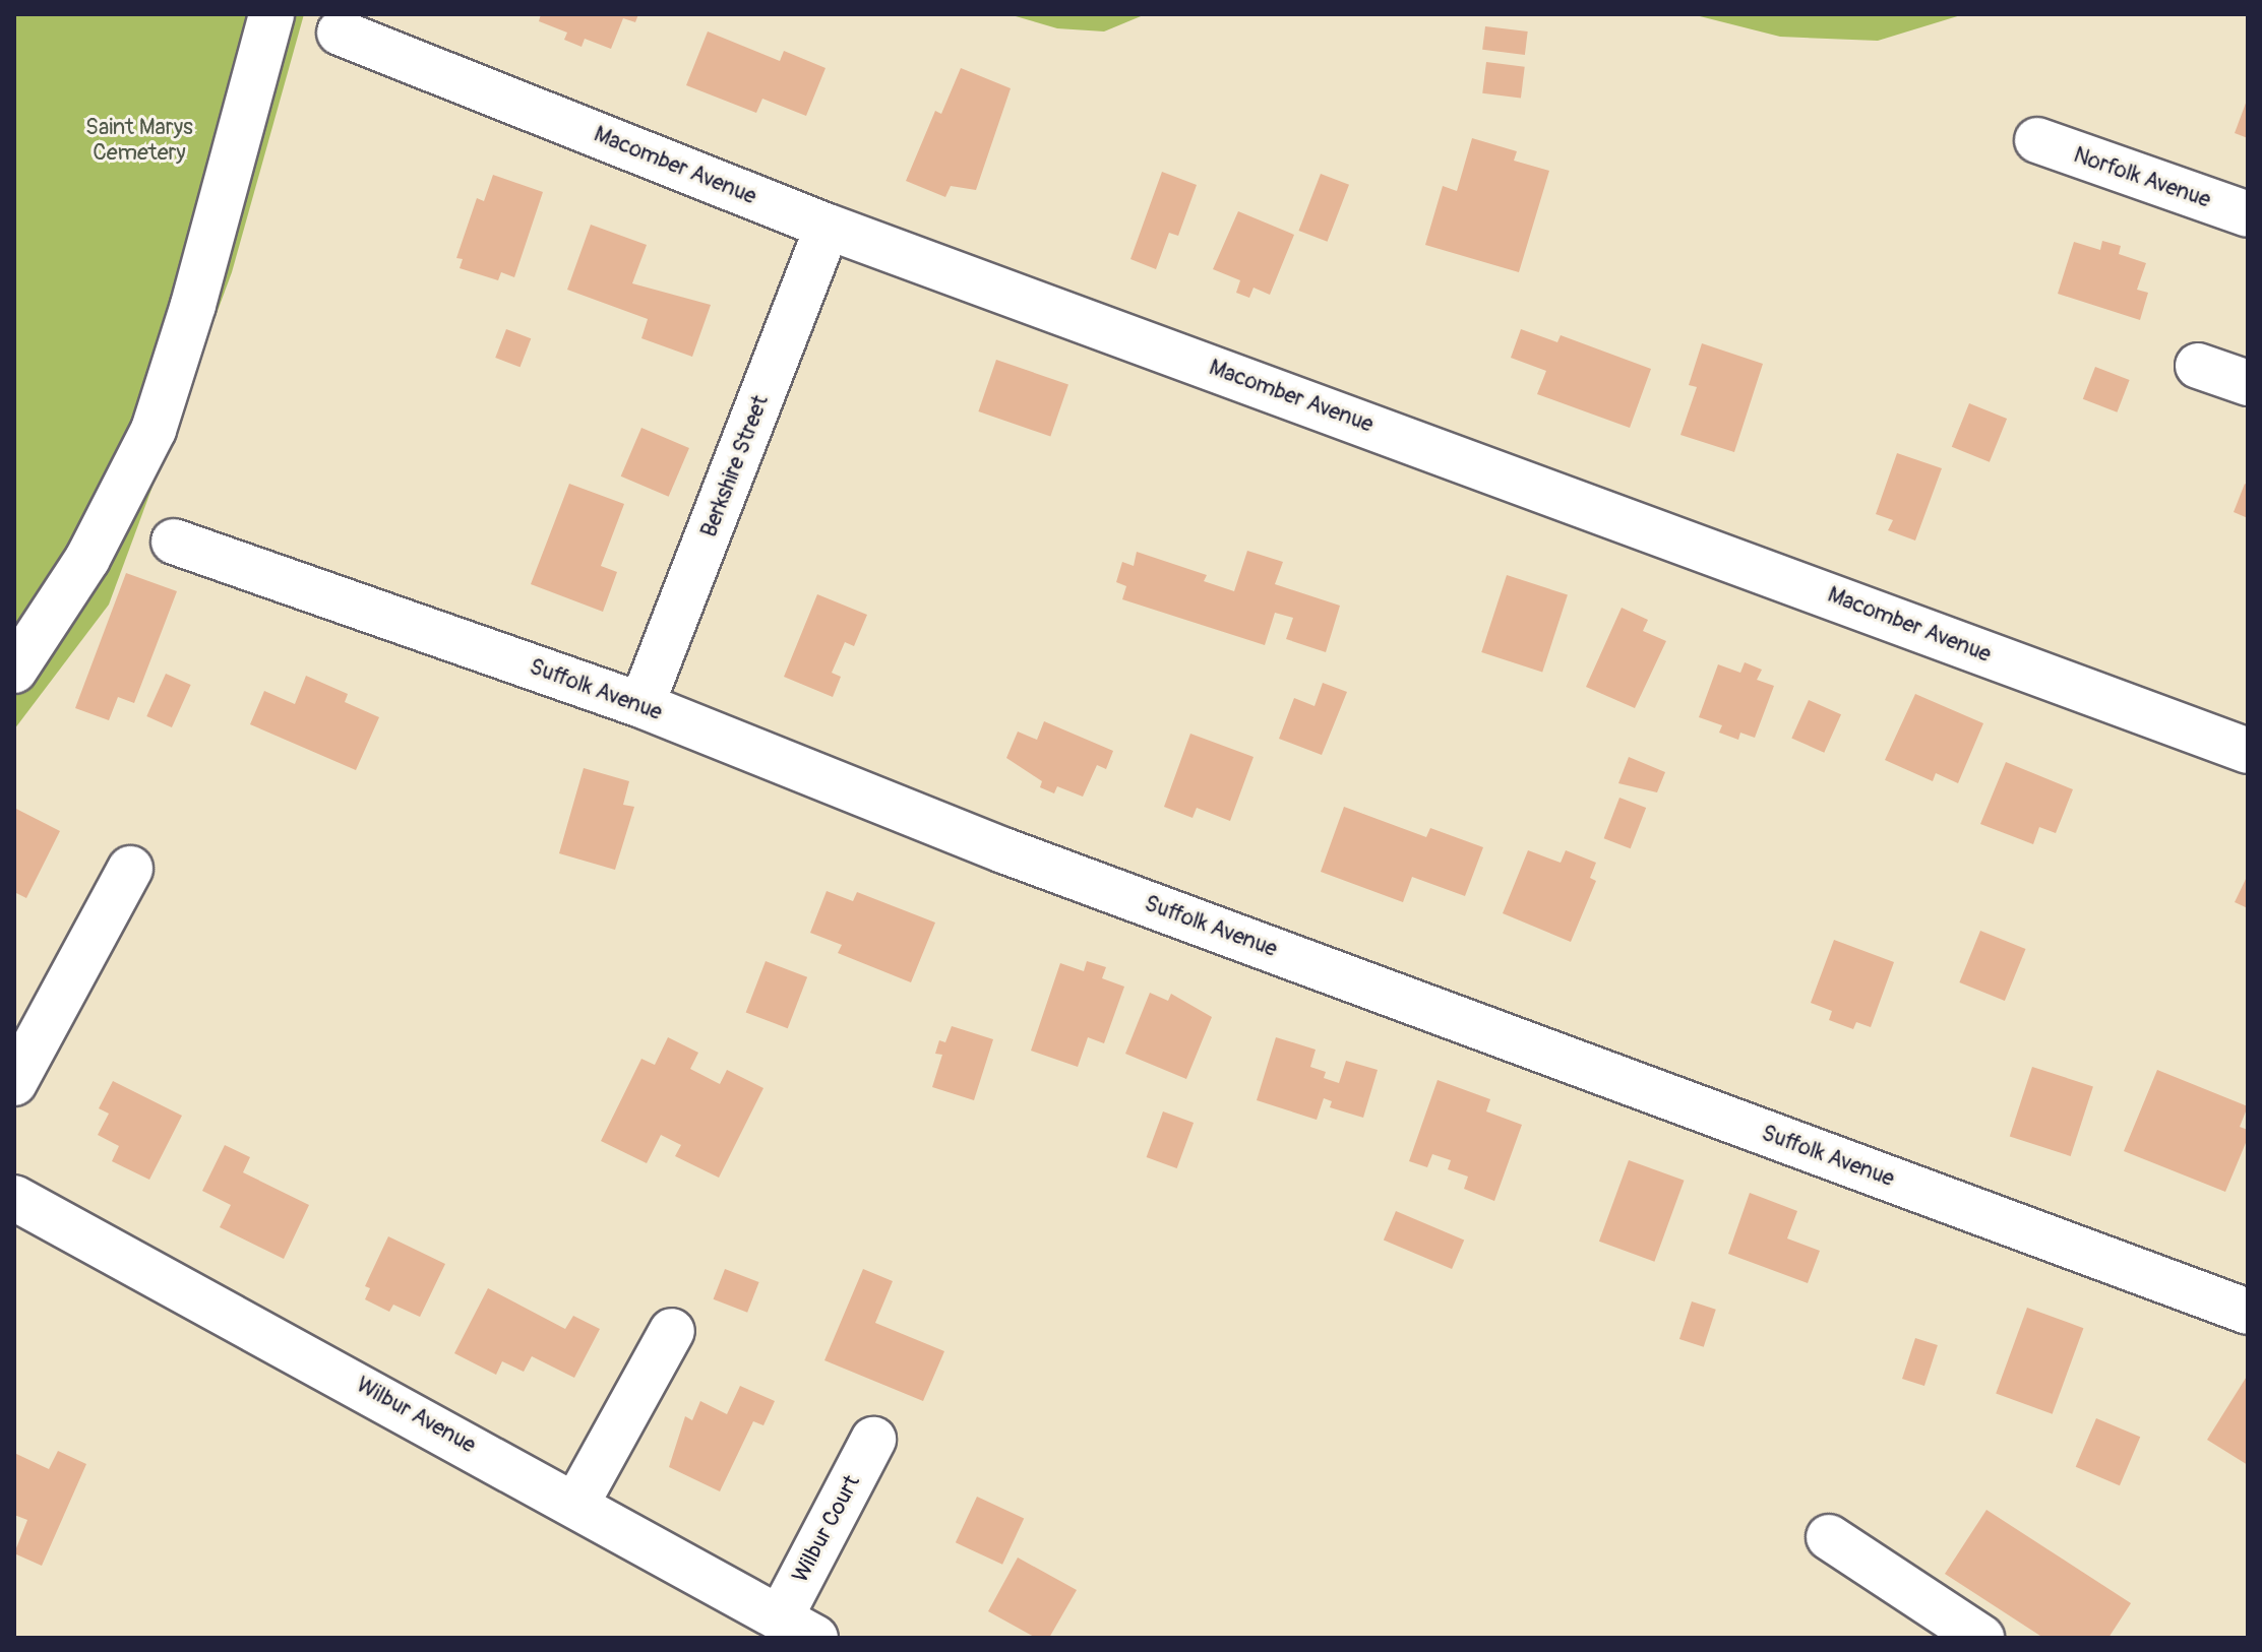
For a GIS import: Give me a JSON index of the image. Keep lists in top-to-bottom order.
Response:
{
  "streets": {
    "street": [
      "Macomber Avenue",
      "Norfolk Avenue",
      "Berkshire Street",
      "Suffolk Avenue",
      "Wilbur Avenue",
      "Wilbur Court"
    ]
  },
  "crossings": [
    ["Macomber Avenue", "Berkshire Street"],
    ["Berkshire Street", "Suffolk Avenue"],
    ["Wilbur Avenue", "Wilbur Court"]
  ],
  "parks": ["Saint Marys Cemetery"]
}
